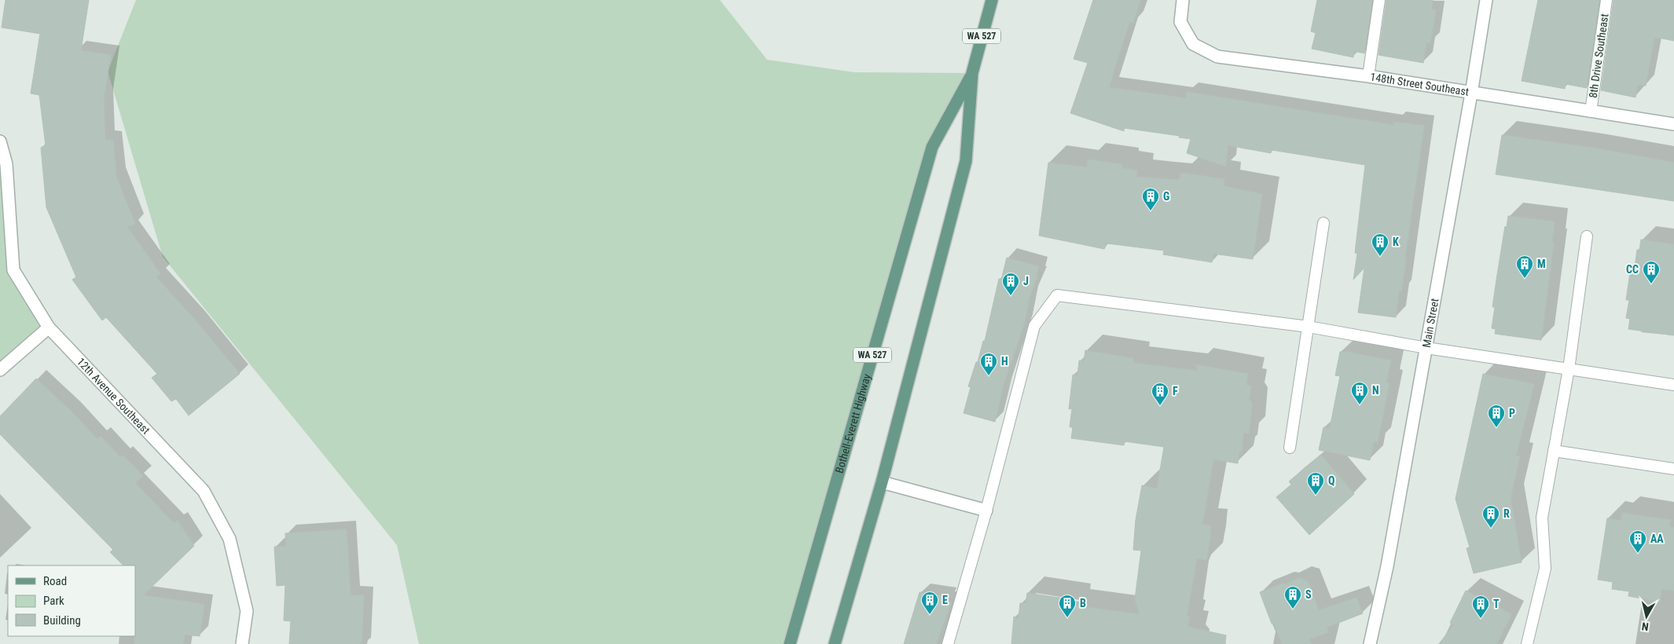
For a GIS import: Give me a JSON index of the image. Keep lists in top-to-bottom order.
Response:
{
  "streets": {
    "main road": ["WA 527", "Bothell-Everett Highway"],
    "street": ["148th Street Southeast", "Main Street", "12th Avenue Southeast"],
    "lane": ["8th Drive Southeast"]
  },
  "crossings": [
    ["8th Drive Southeast", "148th Street Southeast"],
    ["148th Street Southeast", "Main Street"]
  ],
  "places": {
    "building": [
      "G",
      "K",
      "M",
      "CC",
      "J",
      "H",
      "N",
      "F",
      "P",
      "Q",
      "R",
      "AA",
      "S",
      "E",
      "B",
      "T"
    ]
  },
  "legend": ["Road", "Park", "Building"],
  "north": "bottom"
}
